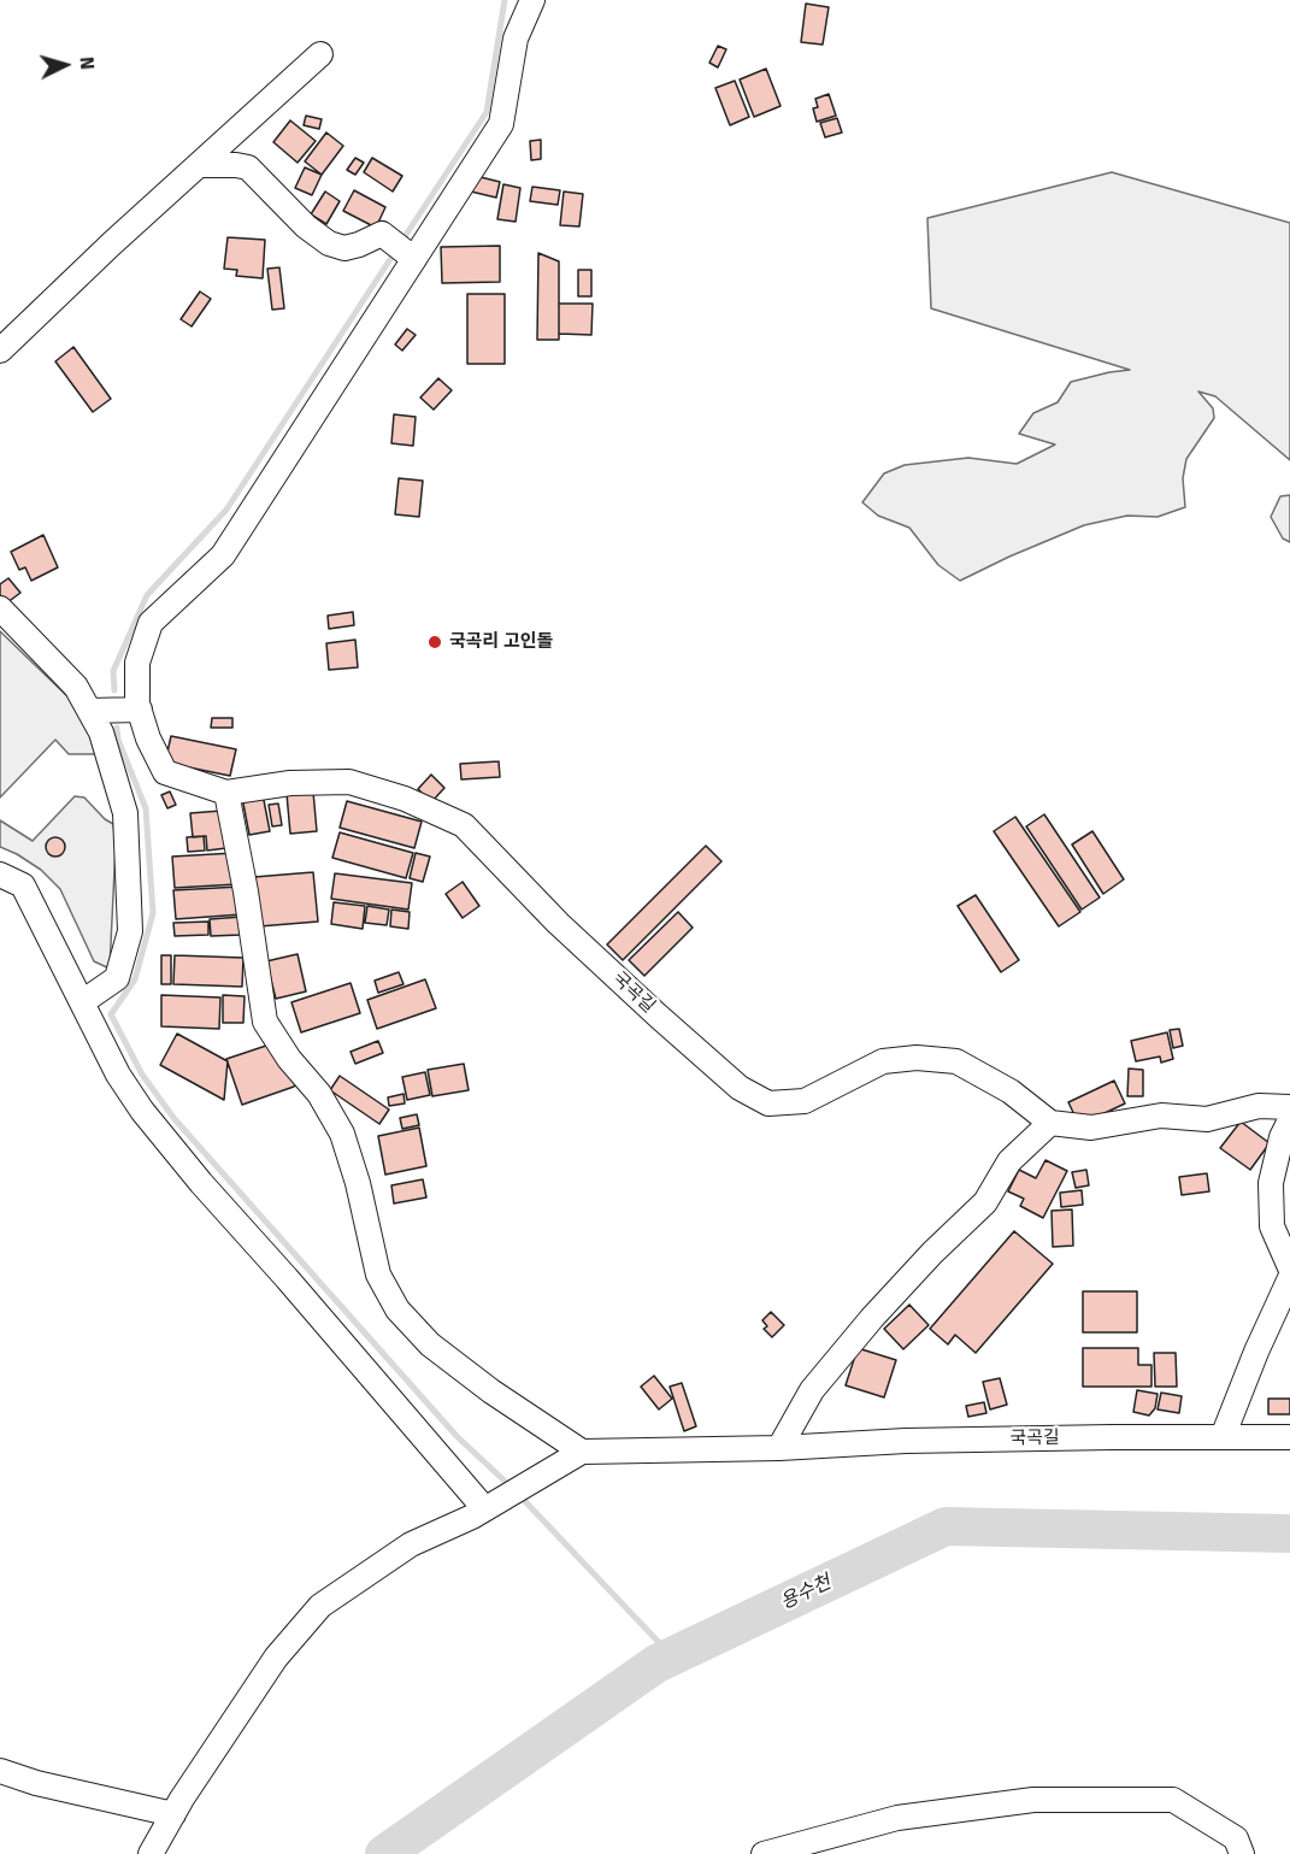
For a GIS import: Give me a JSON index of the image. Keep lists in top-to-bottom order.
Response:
{
  "streets": {
    "street": ["국곡길"]
  },
  "water": ["용수천"],
  "places": ["국곡리 고인돌"],
  "north": "right"
}
